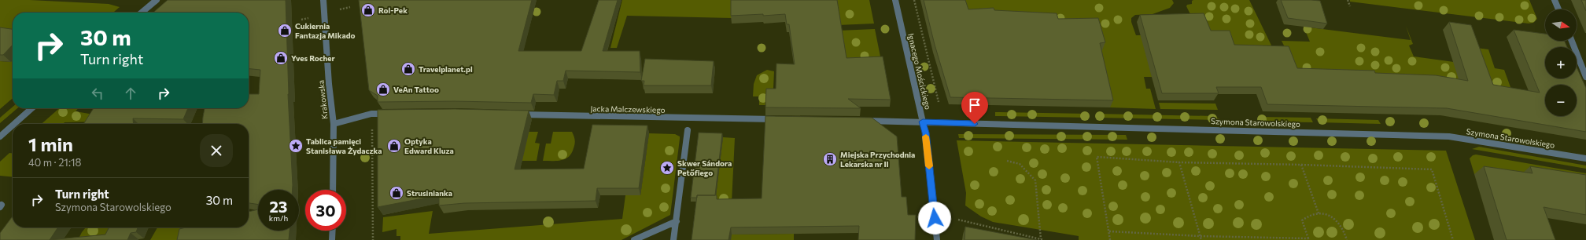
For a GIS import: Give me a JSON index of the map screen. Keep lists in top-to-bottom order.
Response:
{
  "streets": {
    "street": [
      "Ignacego Mościckiego",
      "Krakowska",
      "Jacka Malczewskiego",
      "Szymona Starowolskiego"
    ]
  },
  "crossings": [
    ["Ignacego Mościckiego", "Szymona Starowolskiego"]
  ],
  "places": {
    "shop": [
      "Rol-Pek",
      "Cukiernia Fantazja Mikado",
      "Yves Rocher",
      "Travelplanet.pl",
      "VeAn Tattoo",
      "Optyka Edward Kluza",
      "Strusinianka"
    ],
    "place": ["Tablica pamięci Stanisława Żydaczka", "Skwer Sándora Petőfiego"],
    "building": ["Miejska Przychodnia Lekarska nr II"]
  },
  "north": "right",
  "page": {
    "map_buttons": ["+", "−"],
    "turn": ["30 m", "Turn right"],
    "heading": ["1 min", "40 m · 21:18"],
    "list": [
      {
        "name": "Turn right",
        "note": "Szymona Starowolskiego",
        "value": "30 m"
      }
    ],
    "speed": "23 km/h",
    "limit": "30"
  }
}
